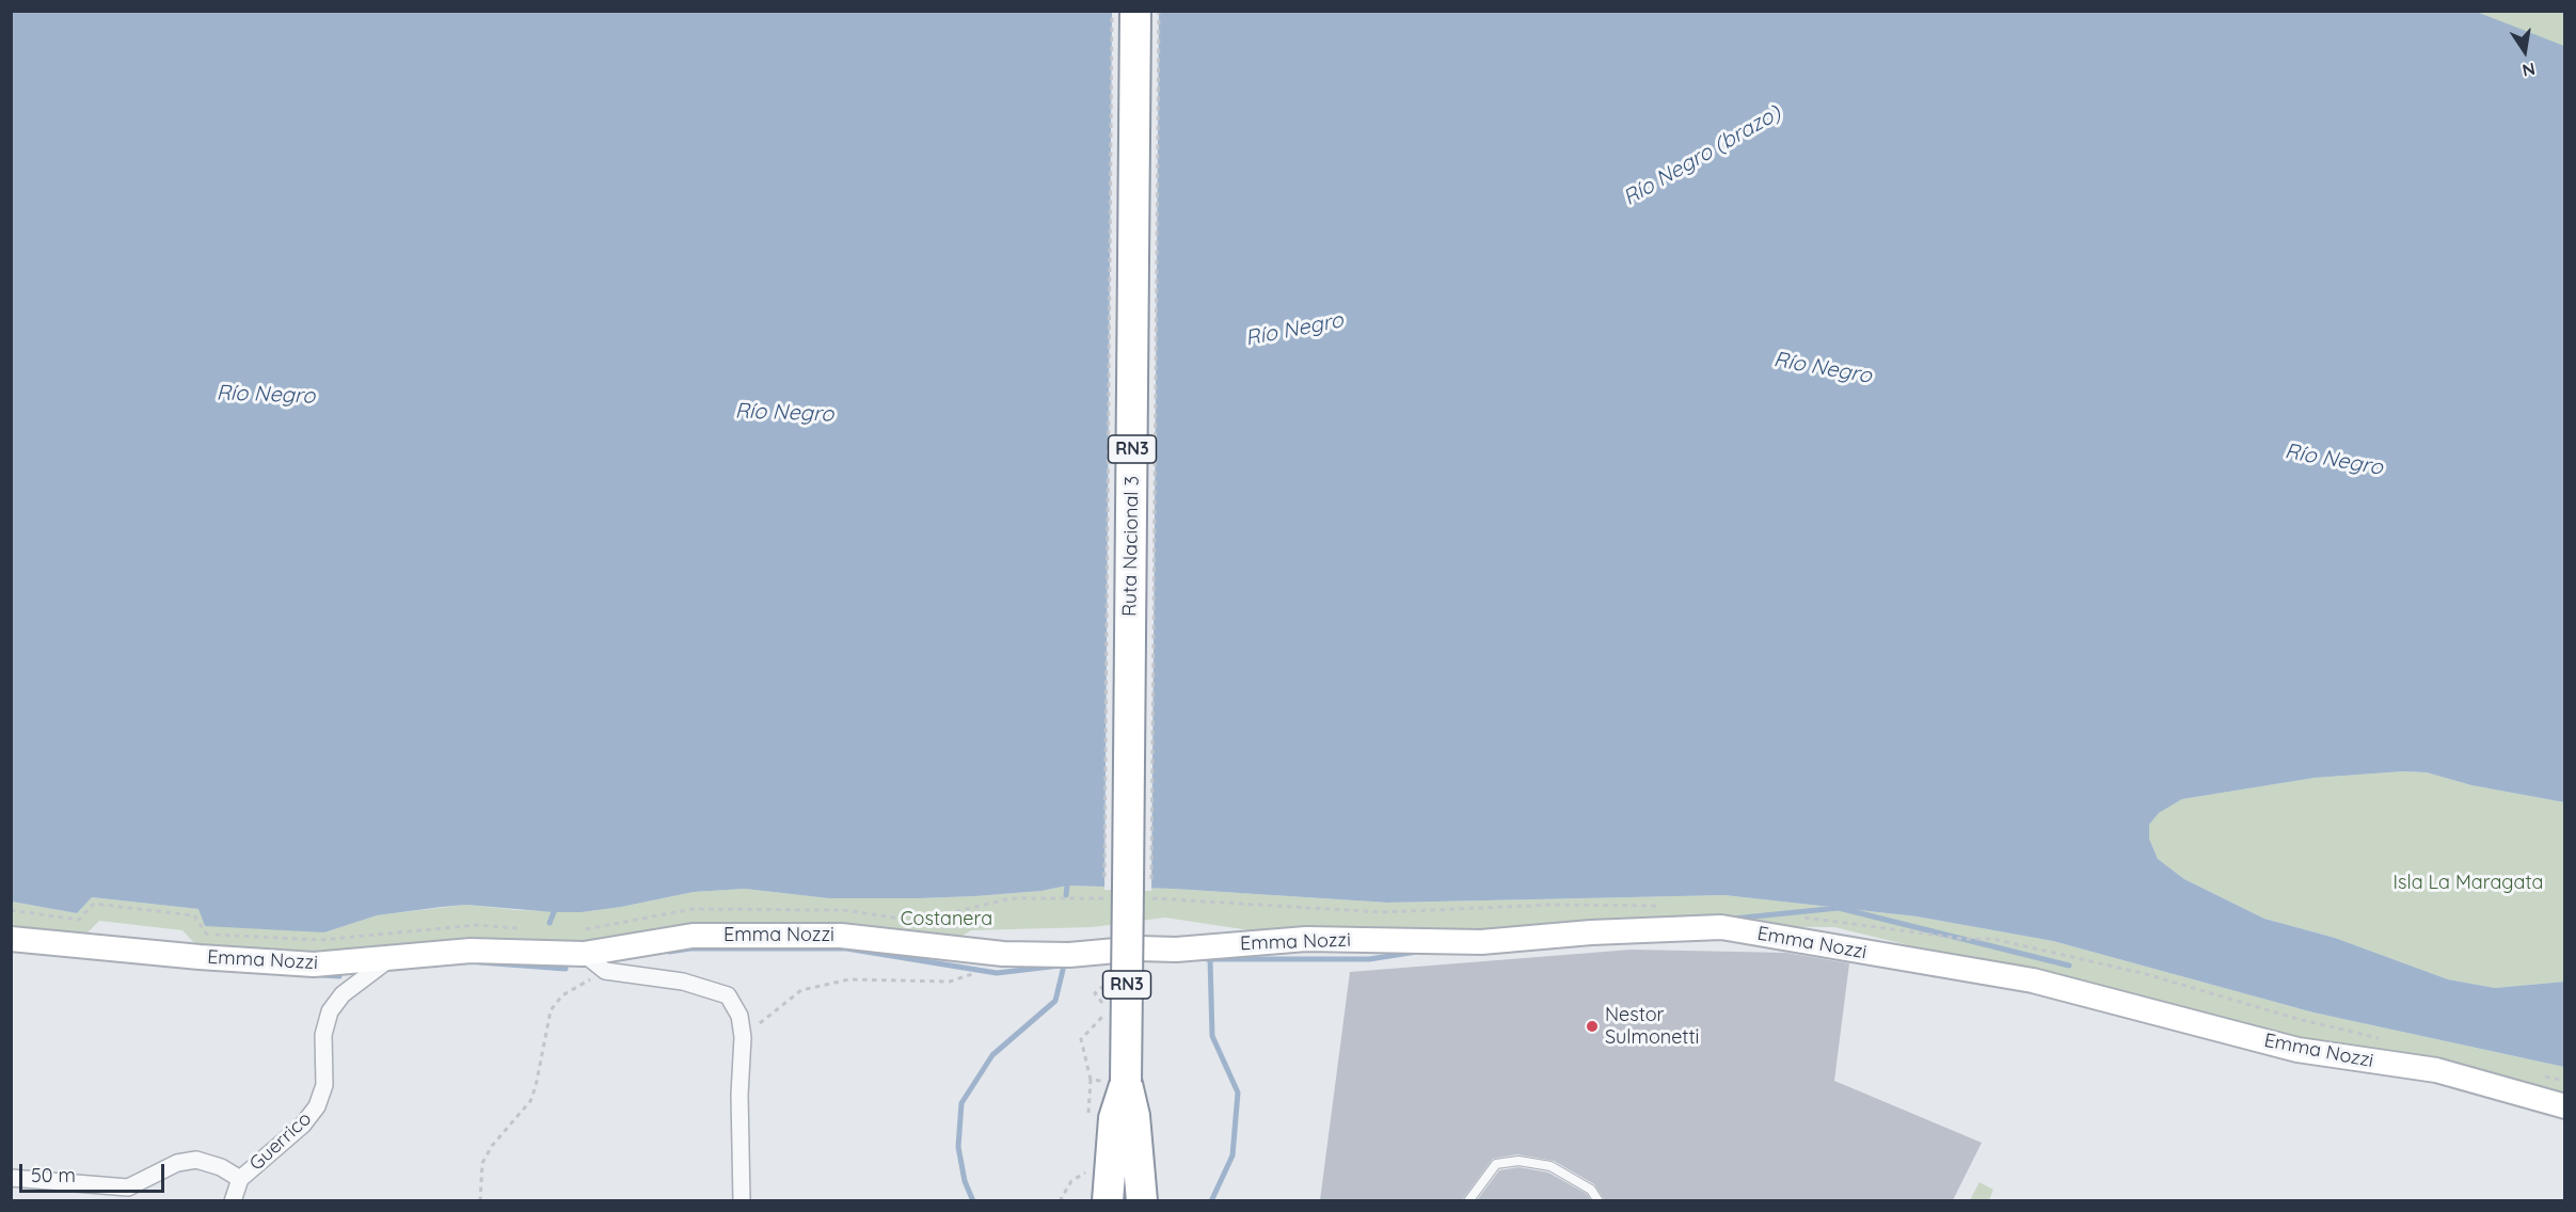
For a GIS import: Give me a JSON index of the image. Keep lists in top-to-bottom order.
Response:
{
  "streets": {
    "highway": ["RN3", "Ruta Nacional 3"],
    "street": ["Emma Nozzi", "Guerrico"]
  },
  "crossings": [
    ["RN3", "Ruta Nacional 3"],
    ["Emma Nozzi", "Guerrico"]
  ],
  "water": ["Río Negro (brazo)", "Río Negro"],
  "parks": ["Isla La Maragata", "Costanera"],
  "places": ["Nestor Sulmonetti"],
  "scale_bar": "50 m",
  "north": "bottom"
}
